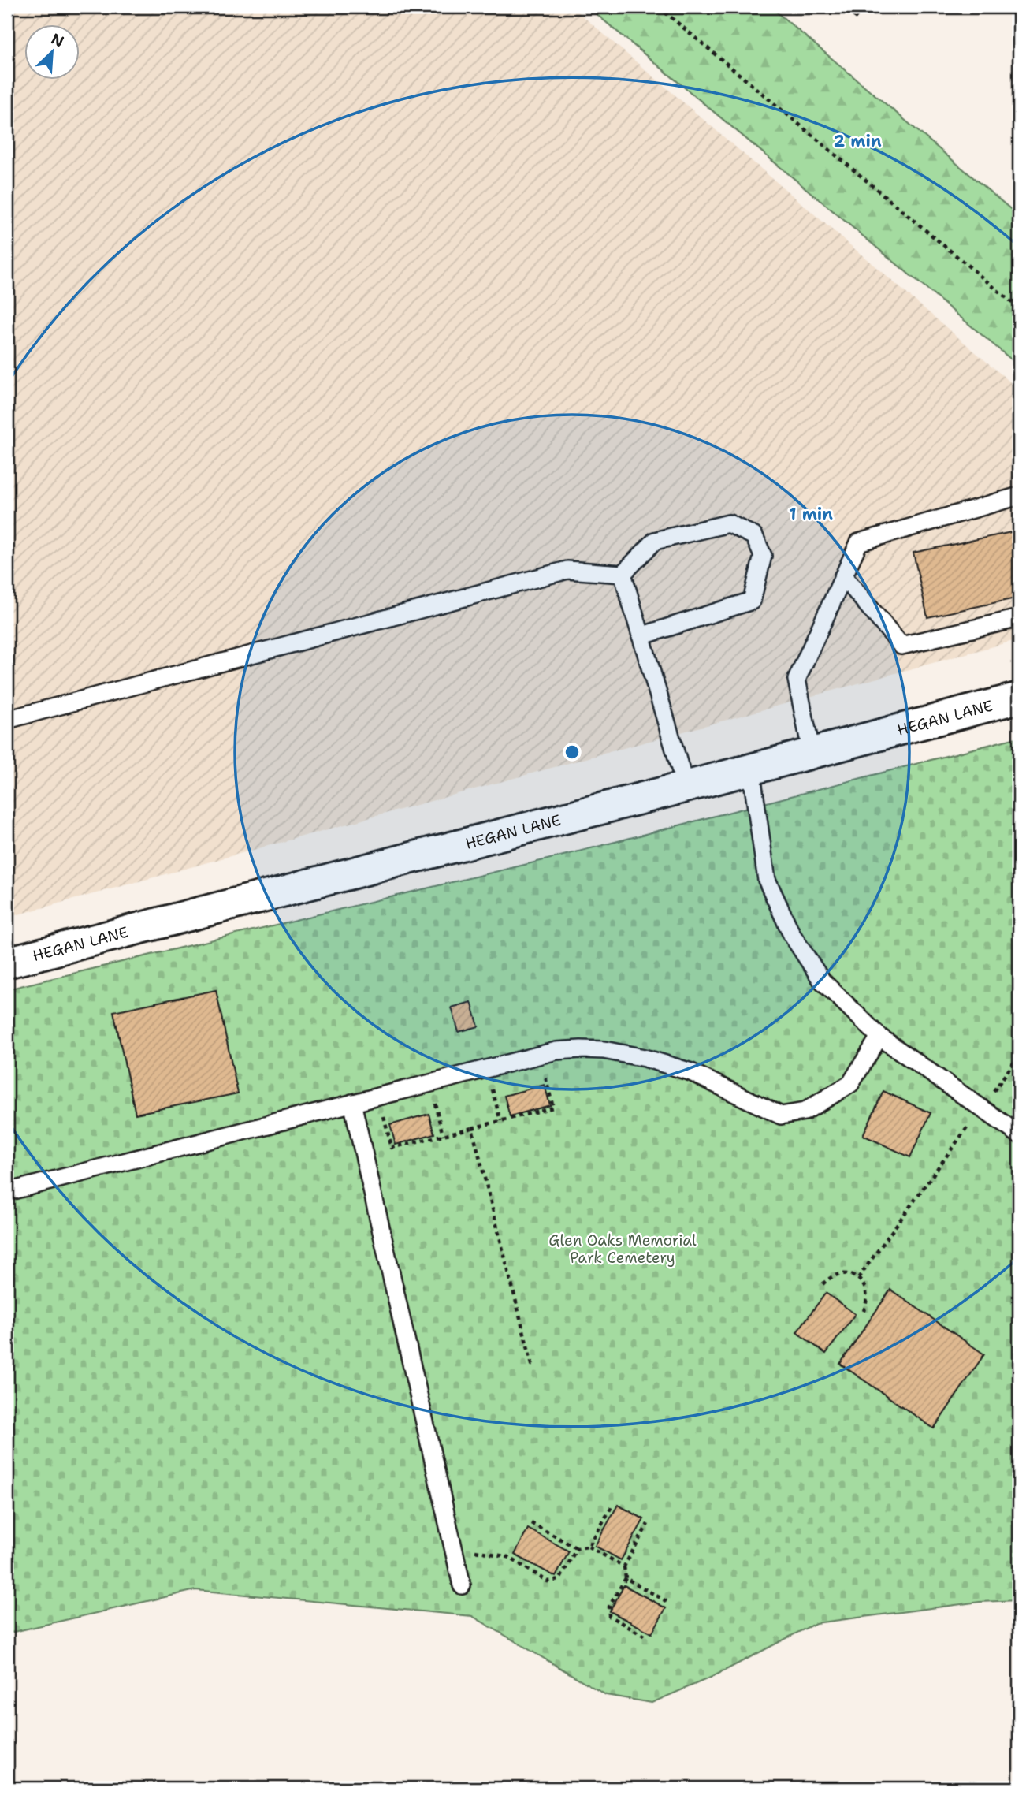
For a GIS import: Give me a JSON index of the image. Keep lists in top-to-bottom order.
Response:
{
  "streets": {
    "street": ["HEGAN LANE"]
  },
  "parks": ["Glen Oaks Memorial Park Cemetery"],
  "north": "top right",
  "rings": ["2 min", "1 min"]
}
